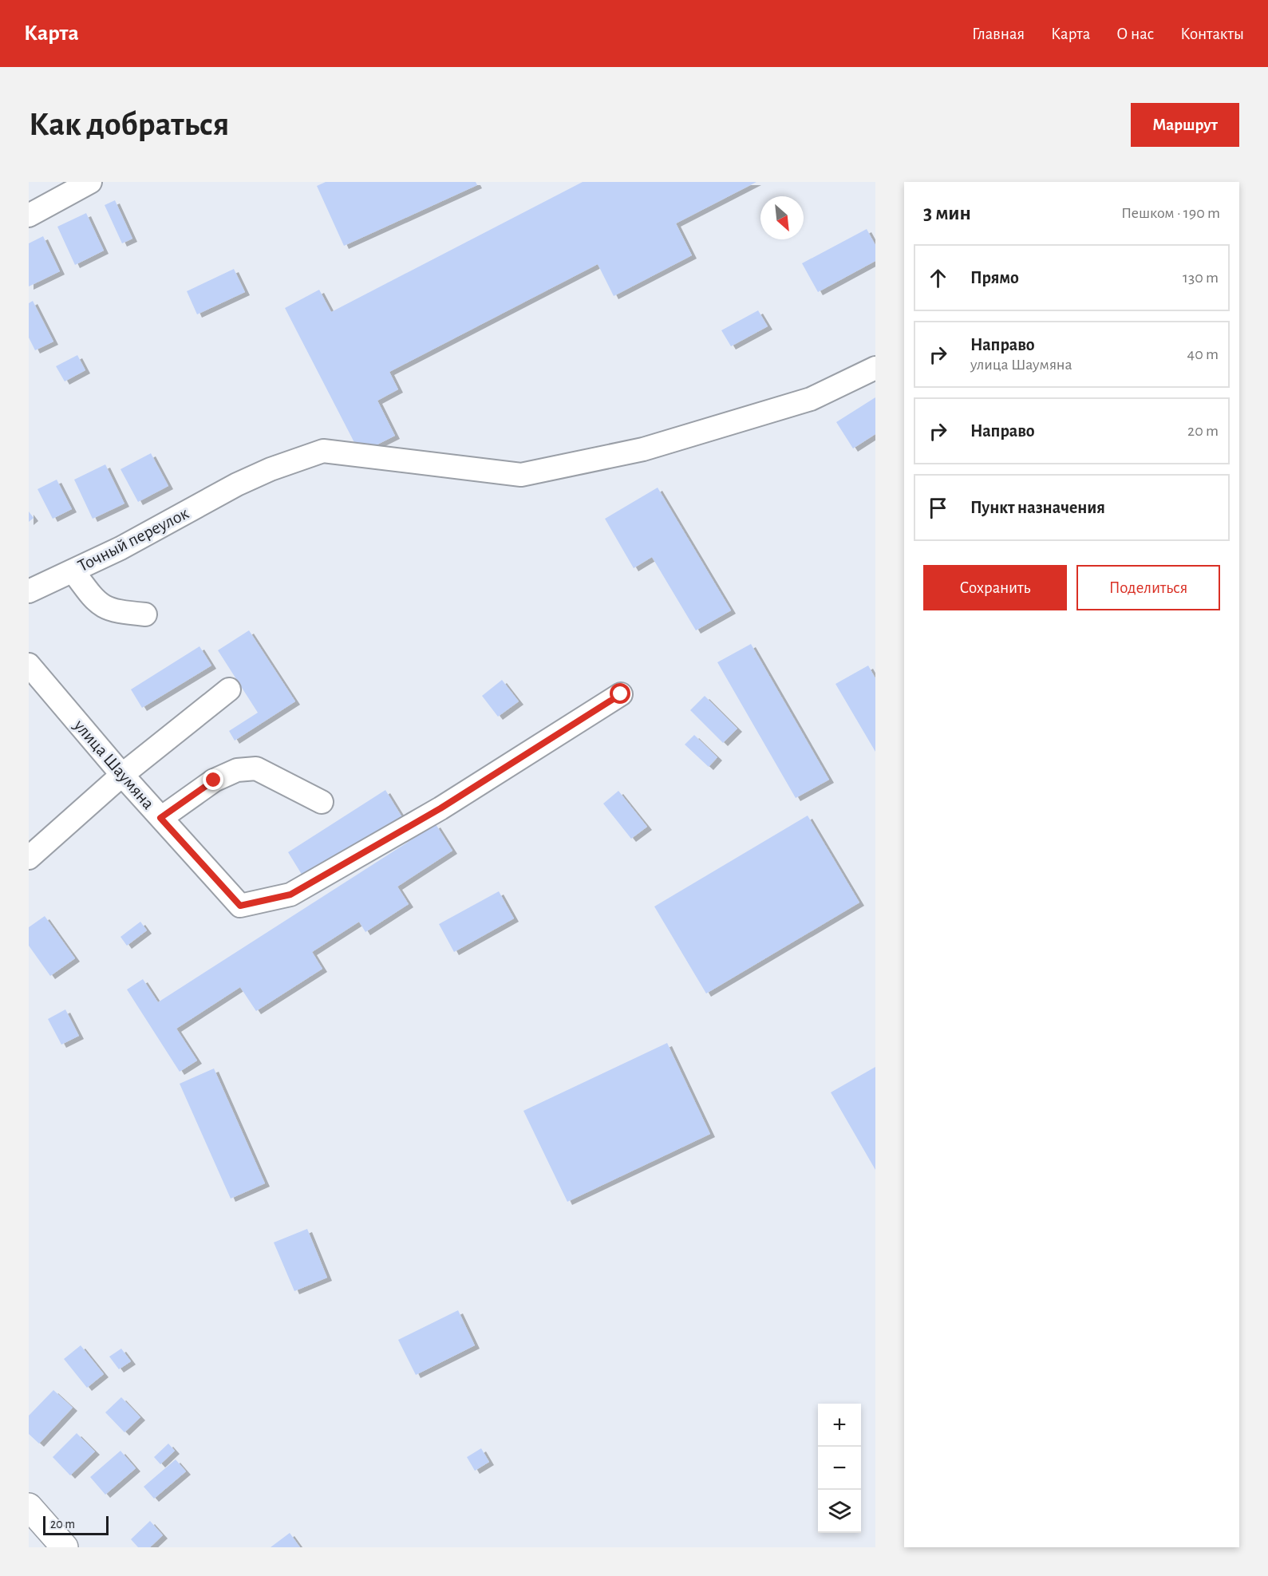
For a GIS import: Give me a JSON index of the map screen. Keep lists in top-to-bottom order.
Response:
{
  "streets": {
    "street": ["Точный переулок", "улица Шаумяна"]
  },
  "scale_bar": "20 m",
  "north": "bottom right",
  "page": {
    "header": "Карта",
    "nav": [
      "Главная",
      "Карта",
      "О нас",
      "Контакты"
    ],
    "buttons": [
      "Маршрут",
      ["Сохранить", "Поделиться"]
    ],
    "title": "Как добраться",
    "heading": ["3 мин", "Пешком · 190 m"],
    "list": [
      ["Прямо", "130 m"],
      ["Направо", "улица Шаумяна", "40 m"],
      ["Направо", "20 m"],
      "Пункт назначения"
    ],
    "map_buttons": ["+", "−"],
    "scale": "20 m"
  }
}
